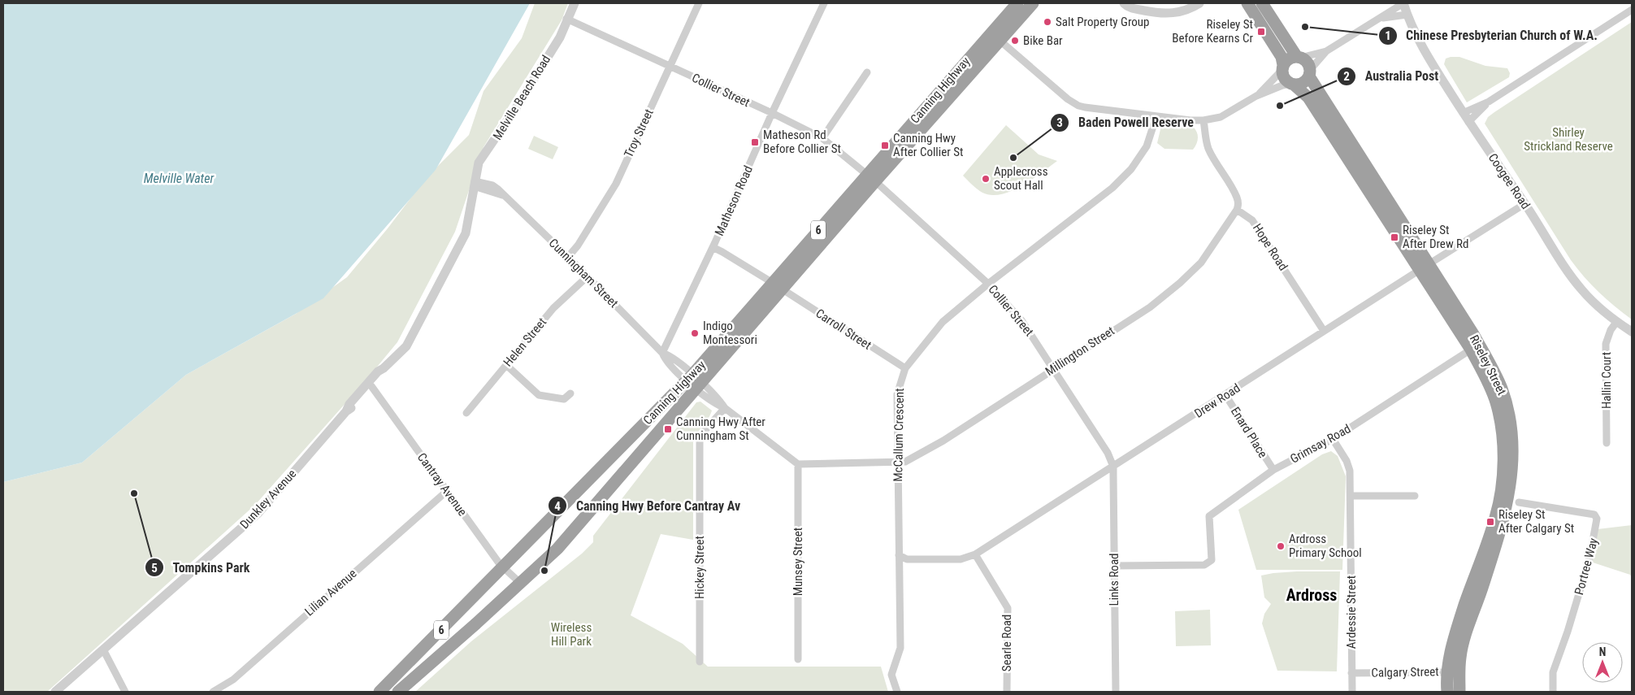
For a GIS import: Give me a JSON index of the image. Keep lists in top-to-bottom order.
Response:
{
  "streets": {
    "highway": ["Canning Highway", "6", "Riseley Street"],
    "street": [
      "Collier Street",
      "Melville Beach Road",
      "Troy Street",
      "Coogee Road",
      "Matheson Road",
      "Hope Road",
      "Cunningham Street",
      "Carroll Street",
      "Helen Street",
      "Millington Street",
      "Hallin Court",
      "Drew Road",
      "Enard Place",
      "McCallum Crescent",
      "Grimsay Road",
      "Cantray Avenue",
      "Dunkley Avenue",
      "Munsey Street",
      "Portree Way",
      "Hickey Street",
      "Links Road",
      "Lilian Avenue",
      "Ardessie Street",
      "Searle Road",
      "Calgary Street"
    ]
  },
  "crossings": [
    ["Collier Street", "Canning Highway"],
    ["Collier Street", "Melville Beach Road"],
    ["Collier Street", "Troy Street"],
    ["Collier Street", "Matheson Road"],
    ["Collier Street", "Millington Street"],
    ["Collier Street", "Drew Road"],
    ["Collier Street", "McCallum Crescent"],
    ["Collier Street", "Links Road"],
    ["Canning Highway", "Cunningham Street"],
    ["Canning Highway", "Carroll Street"],
    ["Canning Highway", "Cantray Avenue"],
    ["Melville Beach Road", "Cunningham Street"],
    ["Melville Beach Road", "Dunkley Avenue"],
    ["Troy Street", "Cunningham Street"],
    ["Coogee Road", "Hallin Court"],
    ["Coogee Road", "Drew Road"],
    ["Matheson Road", "Cunningham Street"],
    ["Matheson Road", "Carroll Street"],
    ["Hope Road", "Millington Street"],
    ["Hope Road", "Drew Road"],
    ["Cunningham Street", "Helen Street"],
    ["Cunningham Street", "Dunkley Avenue"],
    ["Cunningham Street", "Munsey Street"],
    ["Cunningham Street", "Hickey Street"],
    ["Carroll Street", "McCallum Crescent"],
    ["Millington Street", "McCallum Crescent"],
    ["Riseley Street", "Drew Road"],
    ["Riseley Street", "Grimsay Road"],
    ["Riseley Street", "Portree Way"],
    ["Riseley Street", "Calgary Street"],
    ["Drew Road", "Enard Place"],
    ["Drew Road", "McCallum Crescent"],
    ["Drew Road", "Links Road"],
    ["Drew Road", "Searle Road"],
    ["Enard Place", "Grimsay Road"],
    ["Grimsay Road", "Links Road"],
    ["Grimsay Road", "Ardessie Street"],
    ["Cantray Avenue", "Dunkley Avenue"],
    ["Cantray Avenue", "Lilian Avenue"],
    ["Ardessie Street", "Calgary Street"]
  ],
  "districts": ["Ardross"],
  "water": ["Melville Water"],
  "parks": ["Shirley Strickland Reserve", "Wireless Hill Park"],
  "places": {
    "other": [
      "Salt Property Group",
      "Chinese Presbyterian Church of W.A.",
      "Bike Bar",
      "Australia Post",
      "Baden Powell Reserve",
      "Applecross Scout Hall",
      "Indigo Montessori",
      "Tompkins Park",
      "Ardross Primary School",
      "Canning Hwy Before Cantray Av"
    ],
    "transit": [
      "Riseley St Before Kearns Cr",
      "Matheson Rd Before Collier St",
      "Canning Hwy After Collier St",
      "Riseley St After Drew Rd",
      "Canning Hwy After Cunningham St",
      "Riseley St After Calgary St"
    ]
  },
  "north": "top"
}
